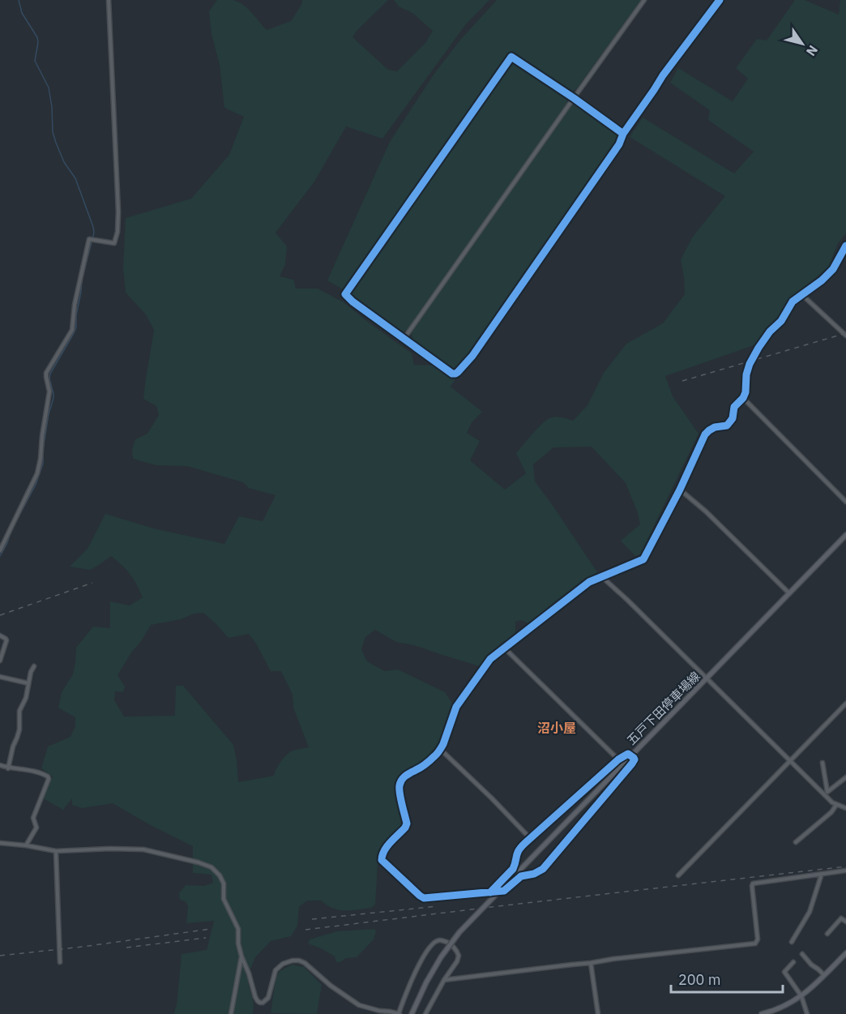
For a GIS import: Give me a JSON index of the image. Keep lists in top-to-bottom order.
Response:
{
  "streets": {
    "main road": ["五戸下田停車場線"]
  },
  "districts": ["沼小屋"],
  "scale_bar": "200 m",
  "north": "bottom right"
}
